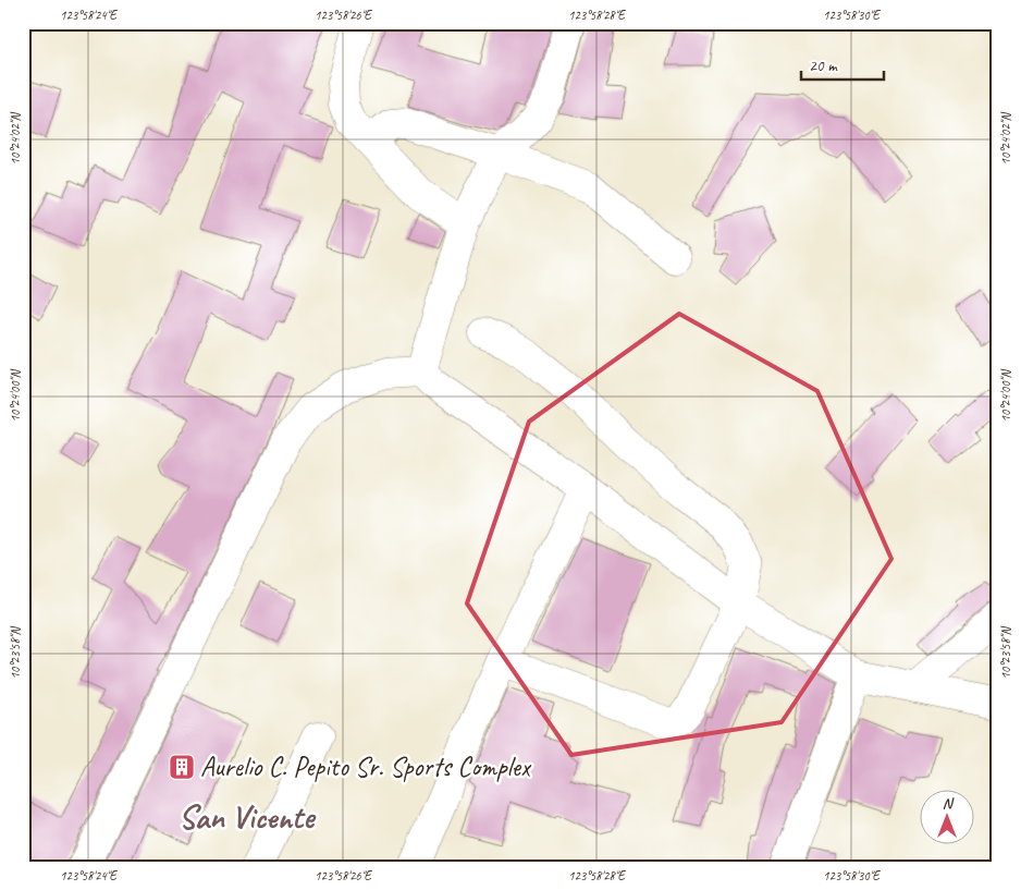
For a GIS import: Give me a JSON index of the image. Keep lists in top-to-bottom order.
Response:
{
  "districts": ["San Vicente"],
  "places": {
    "building": ["Aurelio C. Pepito Sr. Sports Complex"]
  },
  "scale_bar": "20 m",
  "north": "top",
  "coordinates": [
    "123°58'24\"E",
    "123°58'26\"E",
    "123°58'28\"E",
    "123°58'30\"E",
    "10°24'02\"N",
    "10°24'00\"N",
    "10°23'58\"N"
  ]
}
